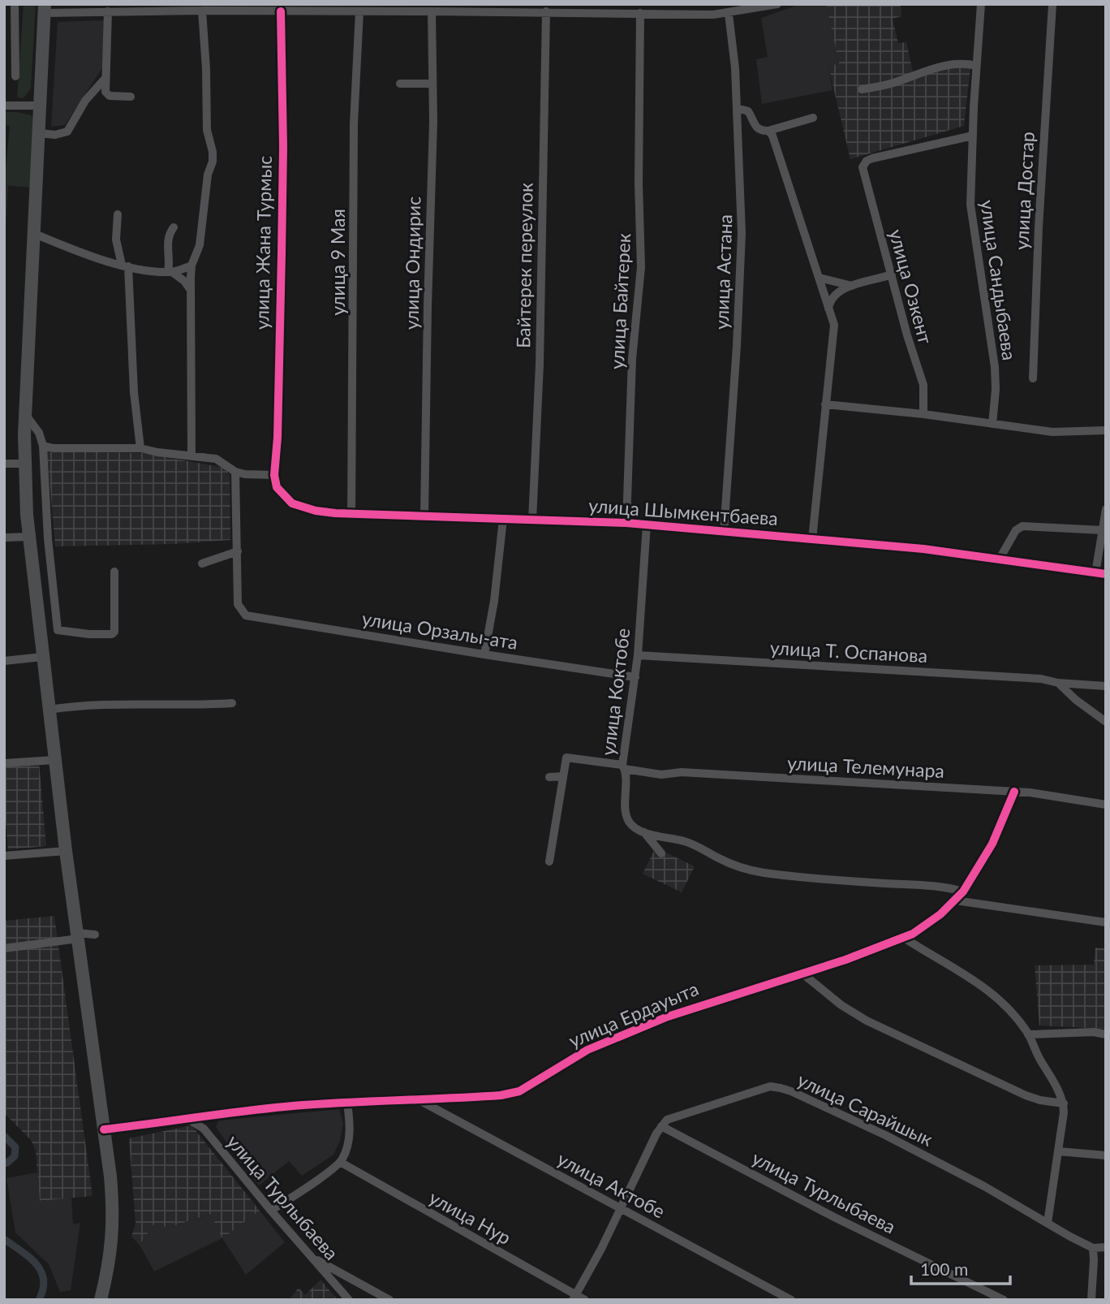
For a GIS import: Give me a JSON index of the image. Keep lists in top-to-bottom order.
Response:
{
  "streets": {
    "street": [
      "улица Достар",
      "улица Жана Турмыс",
      "улица 9 Мая",
      "улица Ондирис",
      "Байтерек переулок",
      "улица Астана",
      "улица Сандыбаева",
      "улица Озкент",
      "улица Байтерек",
      "улица Шымкентбаева",
      "улица Орзалы-ата",
      "улица Т. Оспанова",
      "улица Коктобе",
      "улица Телемунара",
      "улица Ердауыта",
      "улица Сарайшык",
      "улица Актобе",
      "улица Турлыбаева",
      "улица Нур"
    ]
  },
  "crossings": [
    ["улица Жана Турмыс", "улица Шымкентбаева"],
    ["улица 9 Мая", "улица Шымкентбаева"],
    ["улица Ондирис", "улица Шымкентбаева"],
    ["Байтерек переулок", "улица Шымкентбаева"],
    ["улица Астана", "улица Шымкентбаева"],
    ["улица Сандыбаева", "улица Озкент"],
    ["улица Байтерек", "улица Шымкентбаева"],
    ["улица Шымкентбаева", "улица Коктобе"],
    ["улица Орзалы-ата", "улица Коктобе"],
    ["улица Т. Оспанова", "улица Коктобе"],
    ["улица Коктобе", "улица Телемунара"],
    ["улица Телемунара", "улица Ердауыта"],
    ["улица Ердауыта", "улица Актобе"],
    ["улица Ердауыта", "улица Турлыбаева"],
    ["улица Сарайшык", "улица Турлыбаева"]
  ],
  "scale_bar": "100 m"
}
